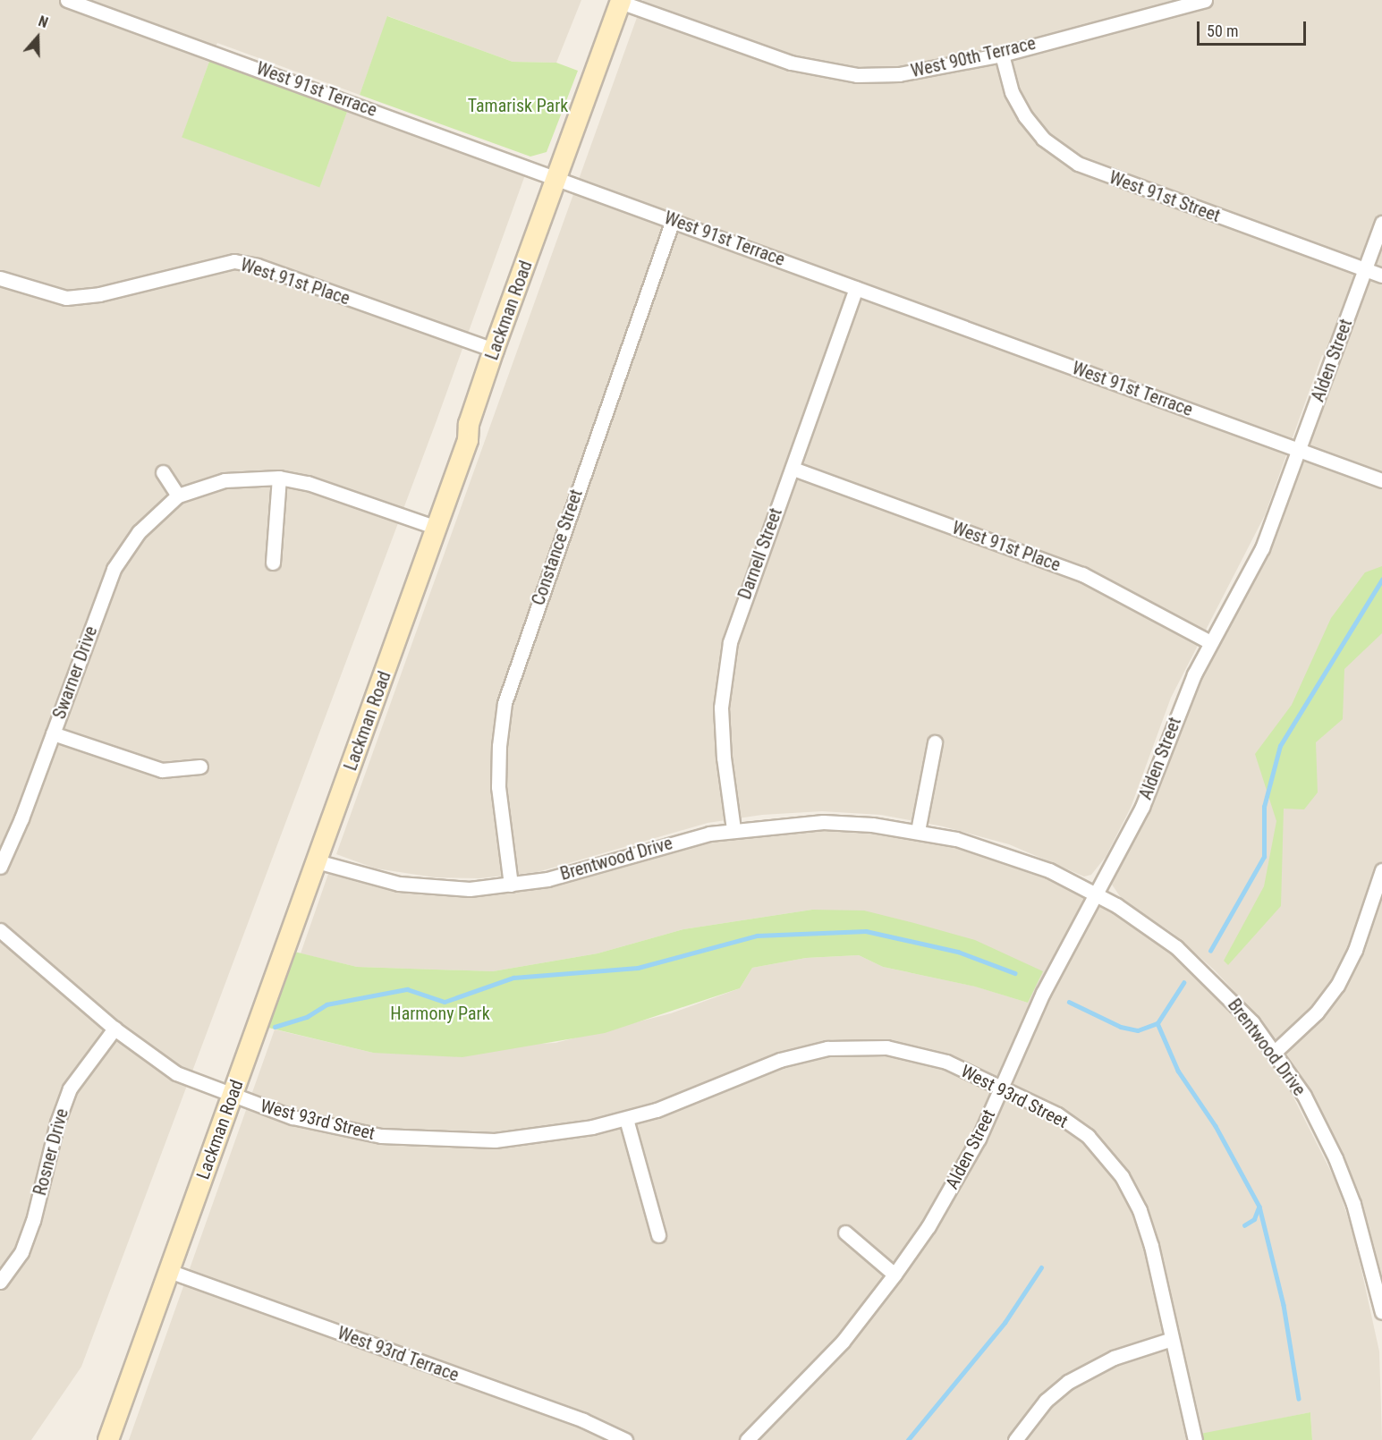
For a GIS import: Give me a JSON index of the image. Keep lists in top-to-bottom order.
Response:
{
  "streets": {
    "main road": ["Lackman Road"],
    "street": [
      "West 90th Terrace",
      "West 91st Terrace",
      "West 91st Street",
      "West 91st Place",
      "Alden Street",
      "Constance Street",
      "Darnell Street",
      "Swarner Drive",
      "Brentwood Drive",
      "West 93rd Street",
      "Rosner Drive",
      "West 93rd Terrace"
    ]
  },
  "crossings": [
    ["West 90th Terrace", "West 91st Street"],
    ["West 90th Terrace", "Lackman Road"],
    ["West 91st Terrace", "Lackman Road"],
    ["West 91st Terrace", "Alden Street"],
    ["West 91st Terrace", "Constance Street"],
    ["West 91st Terrace", "Darnell Street"],
    ["West 91st Street", "Alden Street"],
    ["West 91st Place", "Lackman Road"],
    ["West 91st Place", "Alden Street"],
    ["West 91st Place", "Darnell Street"],
    ["Lackman Road", "Swarner Drive"],
    ["Lackman Road", "Brentwood Drive"],
    ["Lackman Road", "West 93rd Street"],
    ["Lackman Road", "West 93rd Terrace"],
    ["Alden Street", "Brentwood Drive"],
    ["Alden Street", "West 93rd Street"],
    ["Constance Street", "Brentwood Drive"],
    ["Darnell Street", "Brentwood Drive"],
    ["West 93rd Street", "Rosner Drive"]
  ],
  "parks": ["Tamarisk Park", "Harmony Park"],
  "scale_bar": "50 m",
  "north": "top"
}
